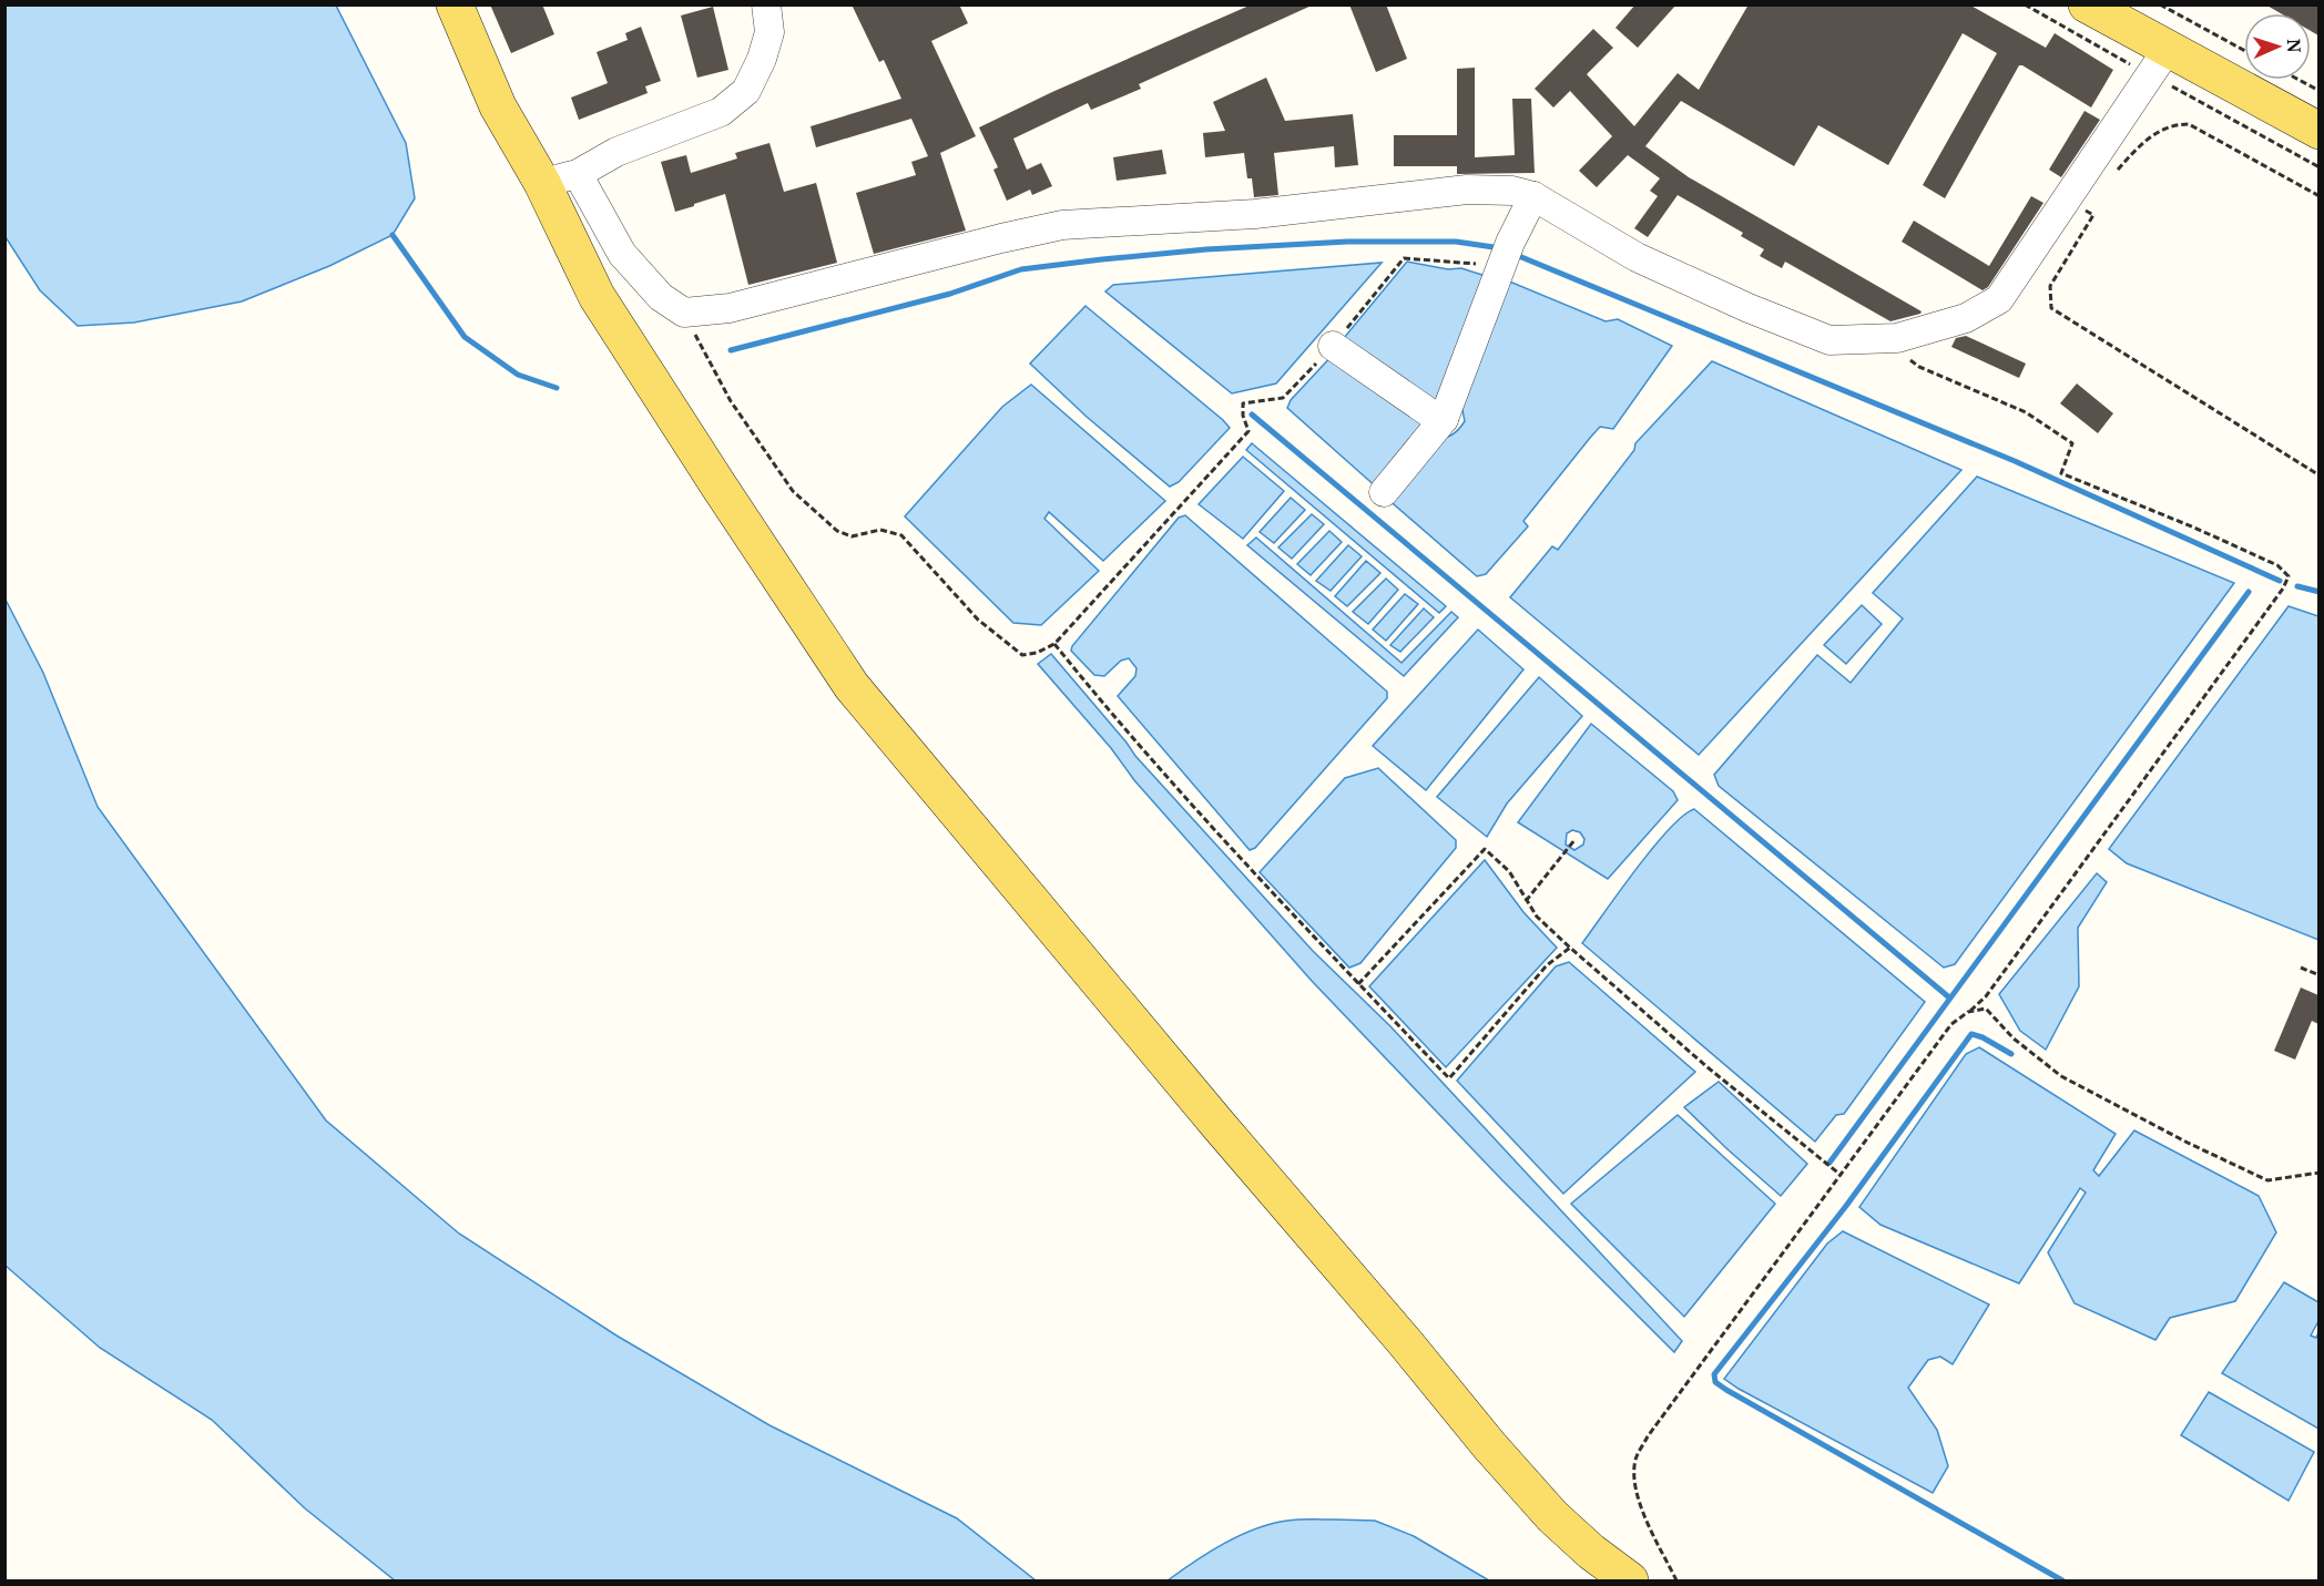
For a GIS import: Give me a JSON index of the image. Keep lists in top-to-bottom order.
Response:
{
  "north": "right"
}
